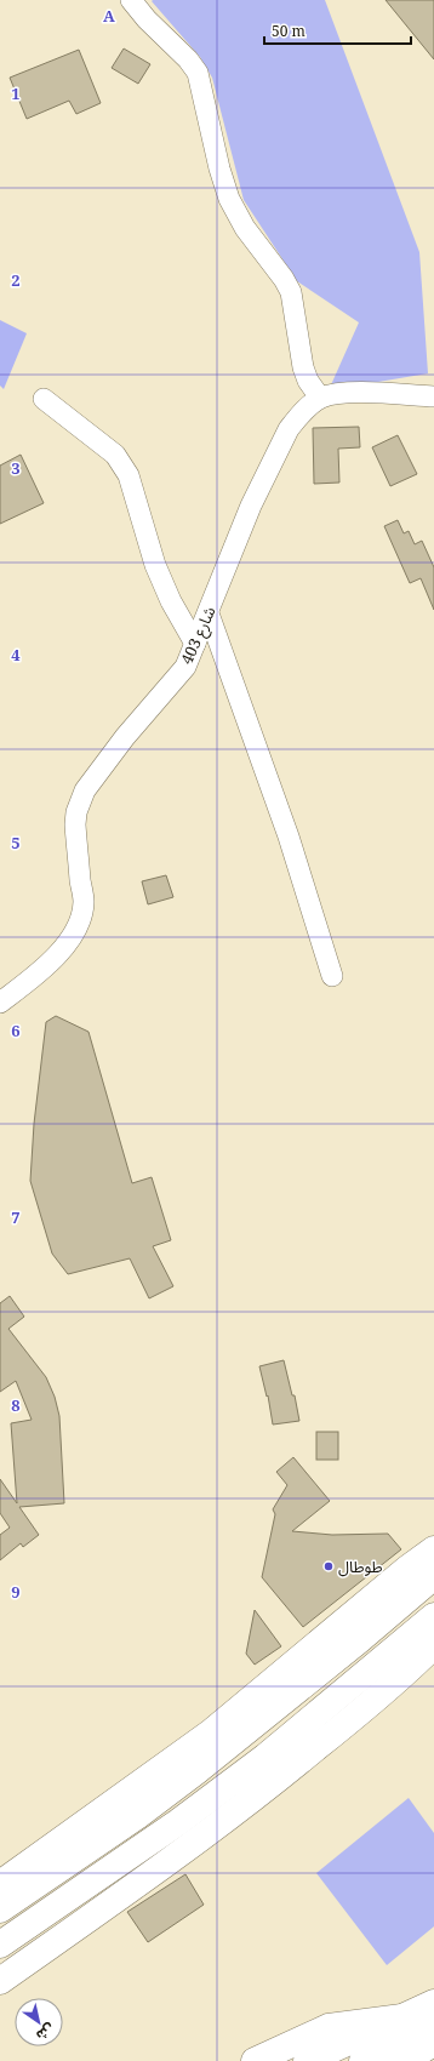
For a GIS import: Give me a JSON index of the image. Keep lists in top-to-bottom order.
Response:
{
  "streets": {
    "street": ["شارع 403"]
  },
  "places": ["طوطال"],
  "scale_bar": "50 m",
  "north": "bottom right",
  "grid": {
    "columns": ["A"],
    "rows": [
      "1",
      "2",
      "3",
      "4",
      "5",
      "6",
      "7",
      "8",
      "9"
    ]
  }
}
